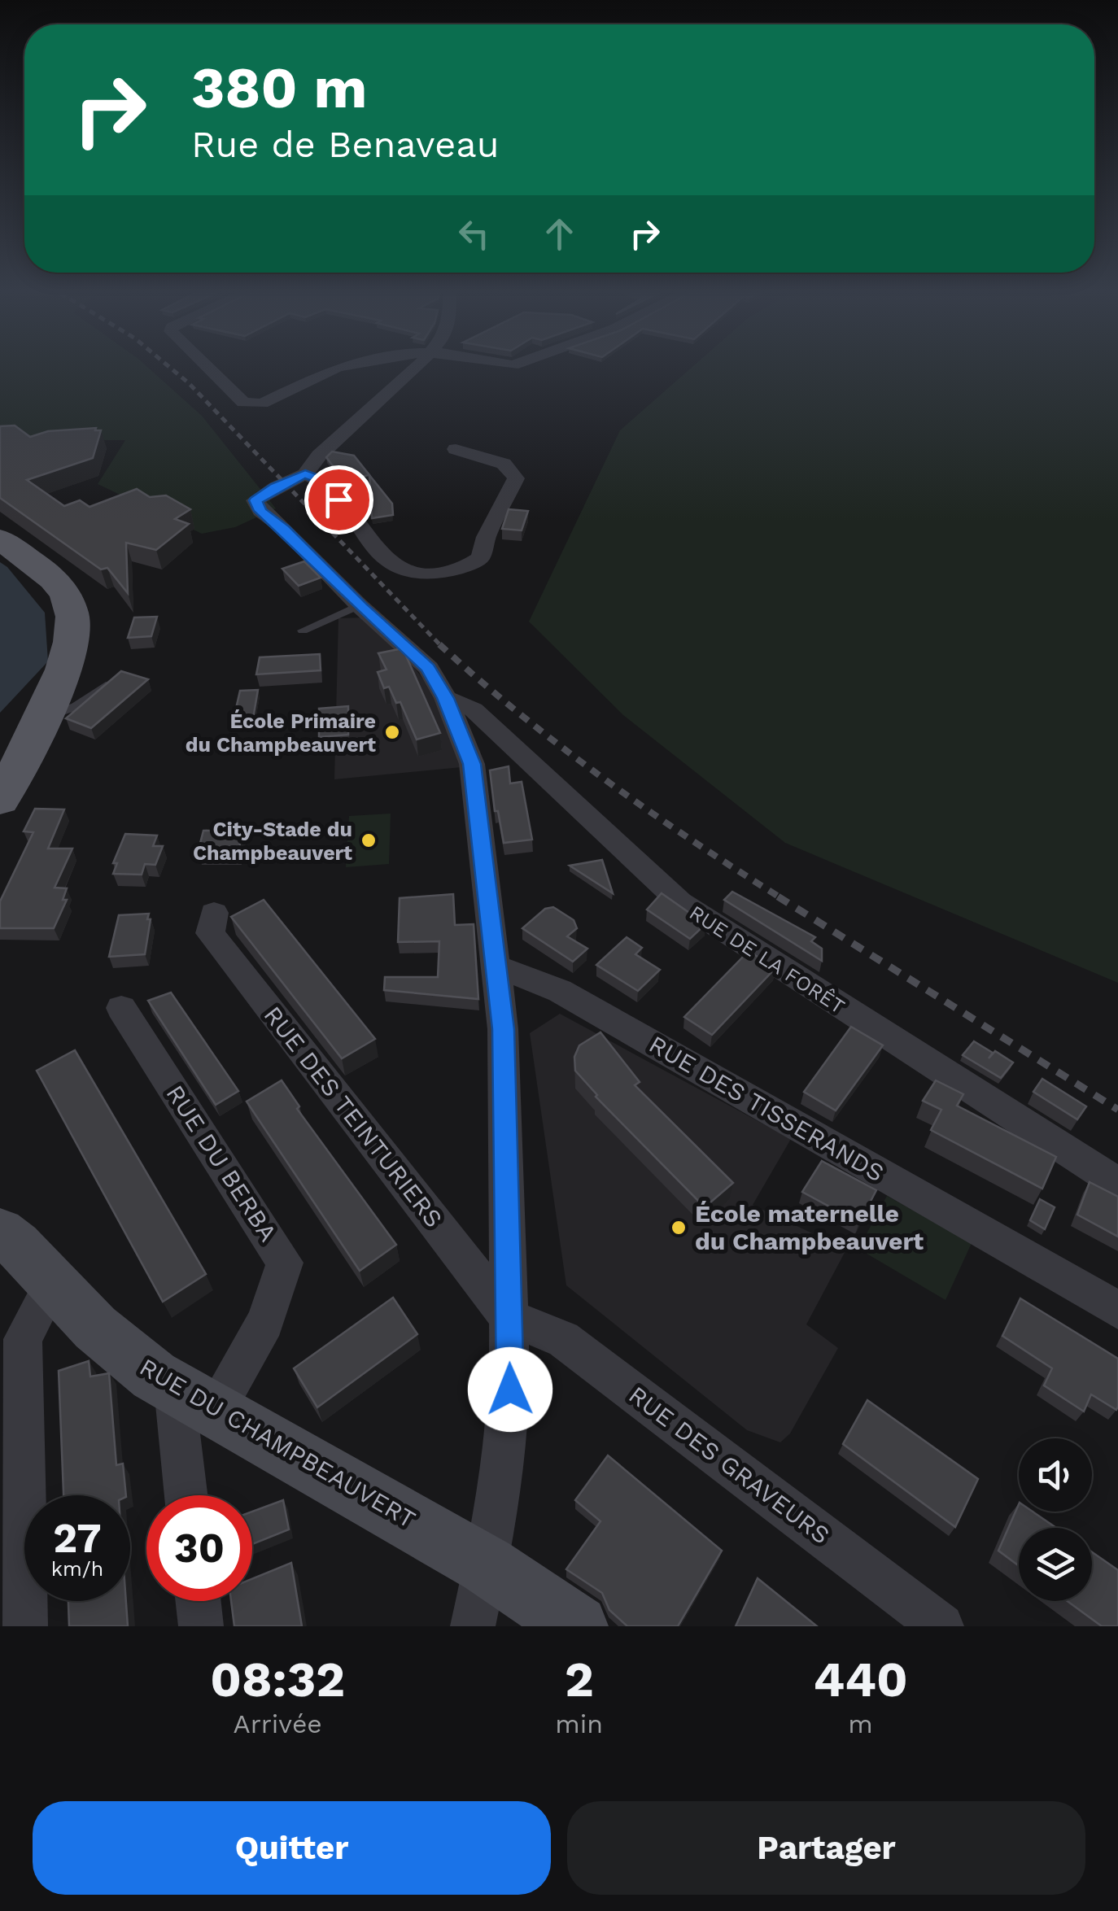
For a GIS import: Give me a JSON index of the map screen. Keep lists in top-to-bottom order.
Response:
{
  "streets": {
    "street": [
      "RUE DE LA FORÊT",
      "RUE DES TISSERANDS",
      "RUE DES TEINTURIERS",
      "RUE DU BERBA",
      "RUE DU CHAMPBEAUVERT",
      "RUE DES GRAVEURS"
    ]
  },
  "crossings": [
    ["RUE DES TEINTURIERS", "RUE DES GRAVEURS"],
    ["RUE DU BERBA", "RUE DU CHAMPBEAUVERT"]
  ],
  "places": ["École Primaire du Champbeauvert", "City-Stade du Champbeauvert", "École maternelle du Champbeauvert"],
  "page": {
    "turn": ["380 m", "Rue de Benaveau"],
    "speed": "27 km/h",
    "limit": "30",
    "eta": [
      "08:32",
      "Arrivée",
      "2",
      "min",
      "440",
      "m"
    ],
    "buttons": ["Quitter", "Partager"]
  }
}
